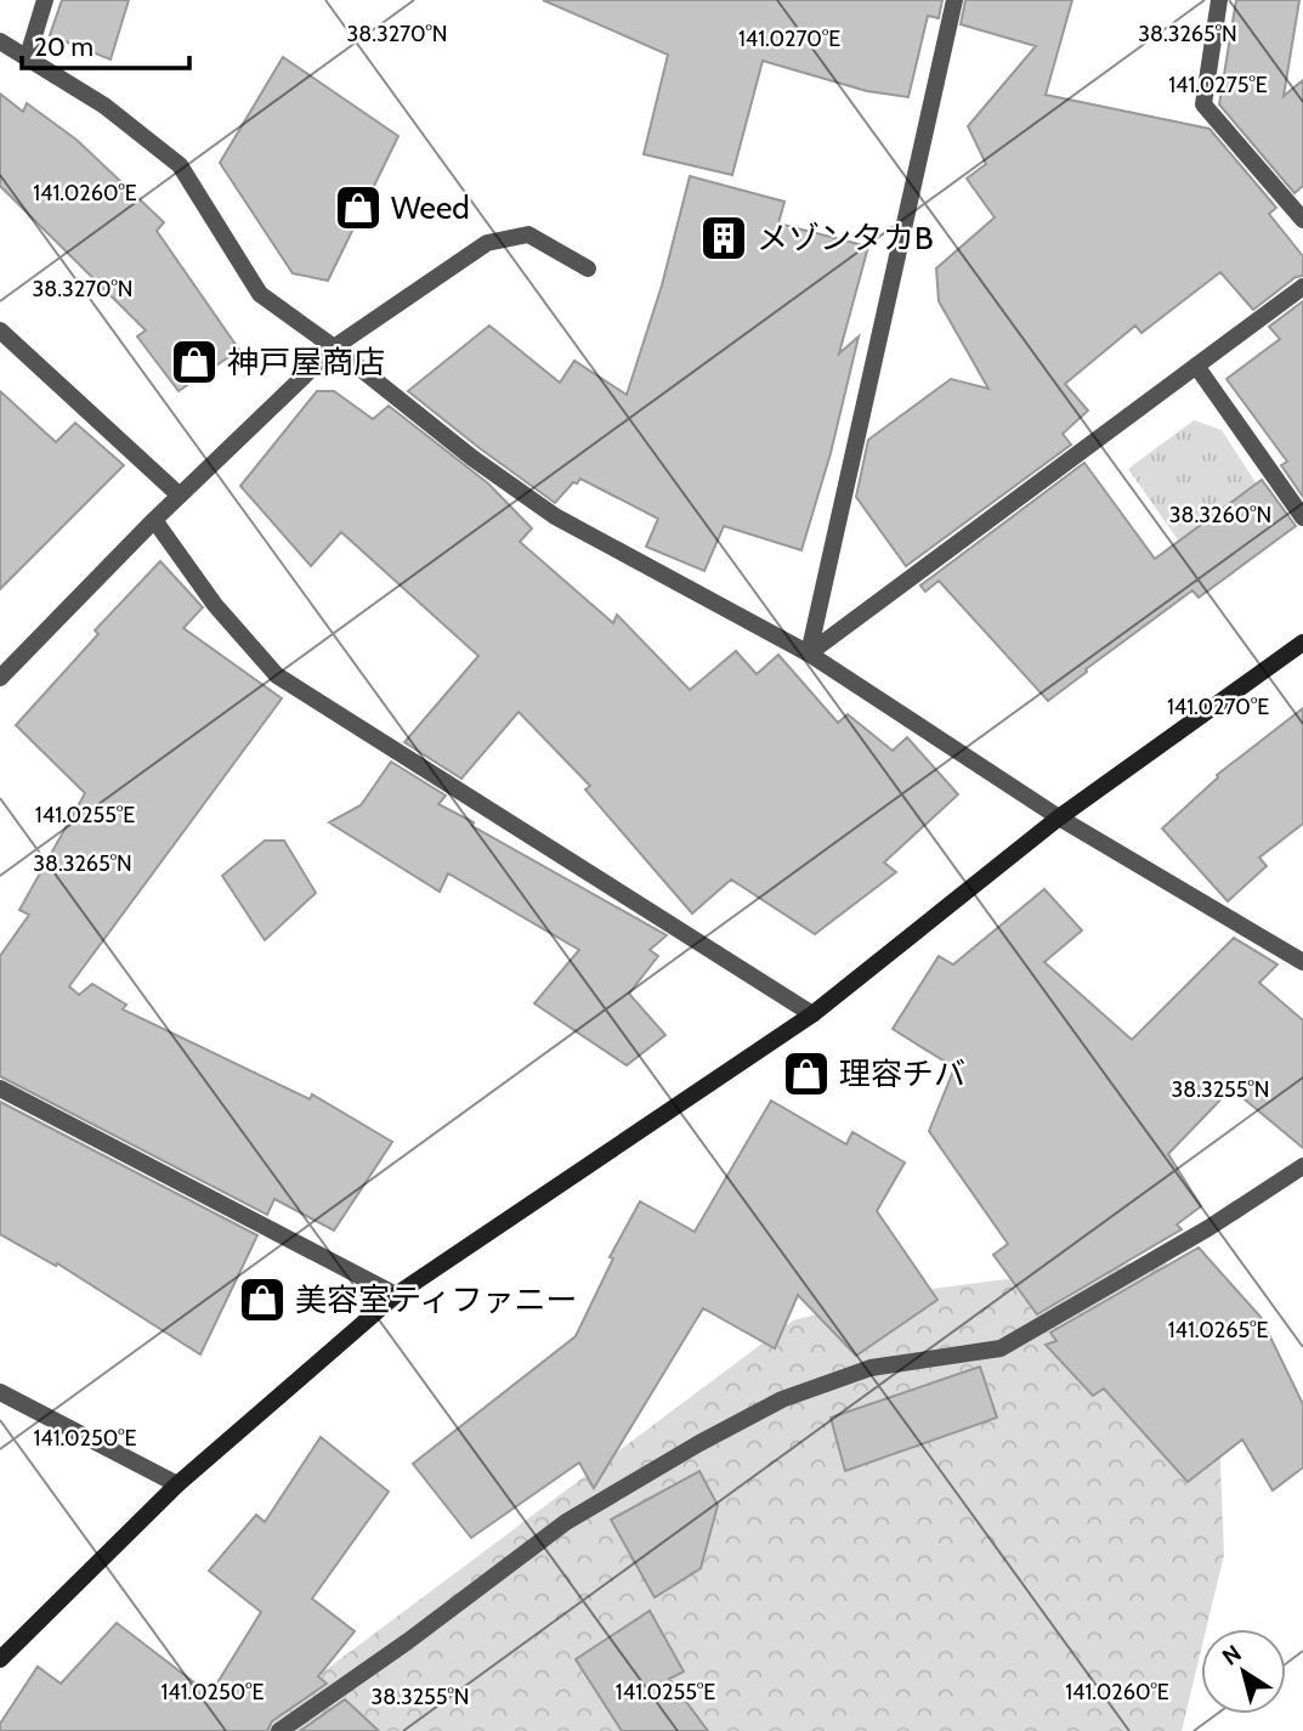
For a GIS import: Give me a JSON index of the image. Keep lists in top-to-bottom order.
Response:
{
  "places": {
    "shop": [
      "Weed",
      "神戸屋商店",
      "理容チバ",
      "美容室ティファニー"
    ],
    "building": ["メゾンタカB"]
  },
  "scale_bar": "20 m",
  "north": "top left",
  "coordinates": [
    "38.3270°N",
    "38.3265°N",
    "141.0270°E",
    "141.0275°E",
    "141.0260°E",
    "38.3260°N",
    "141.0255°E",
    "38.3255°N",
    "141.0265°E",
    "141.0250°E"
  ]
}
